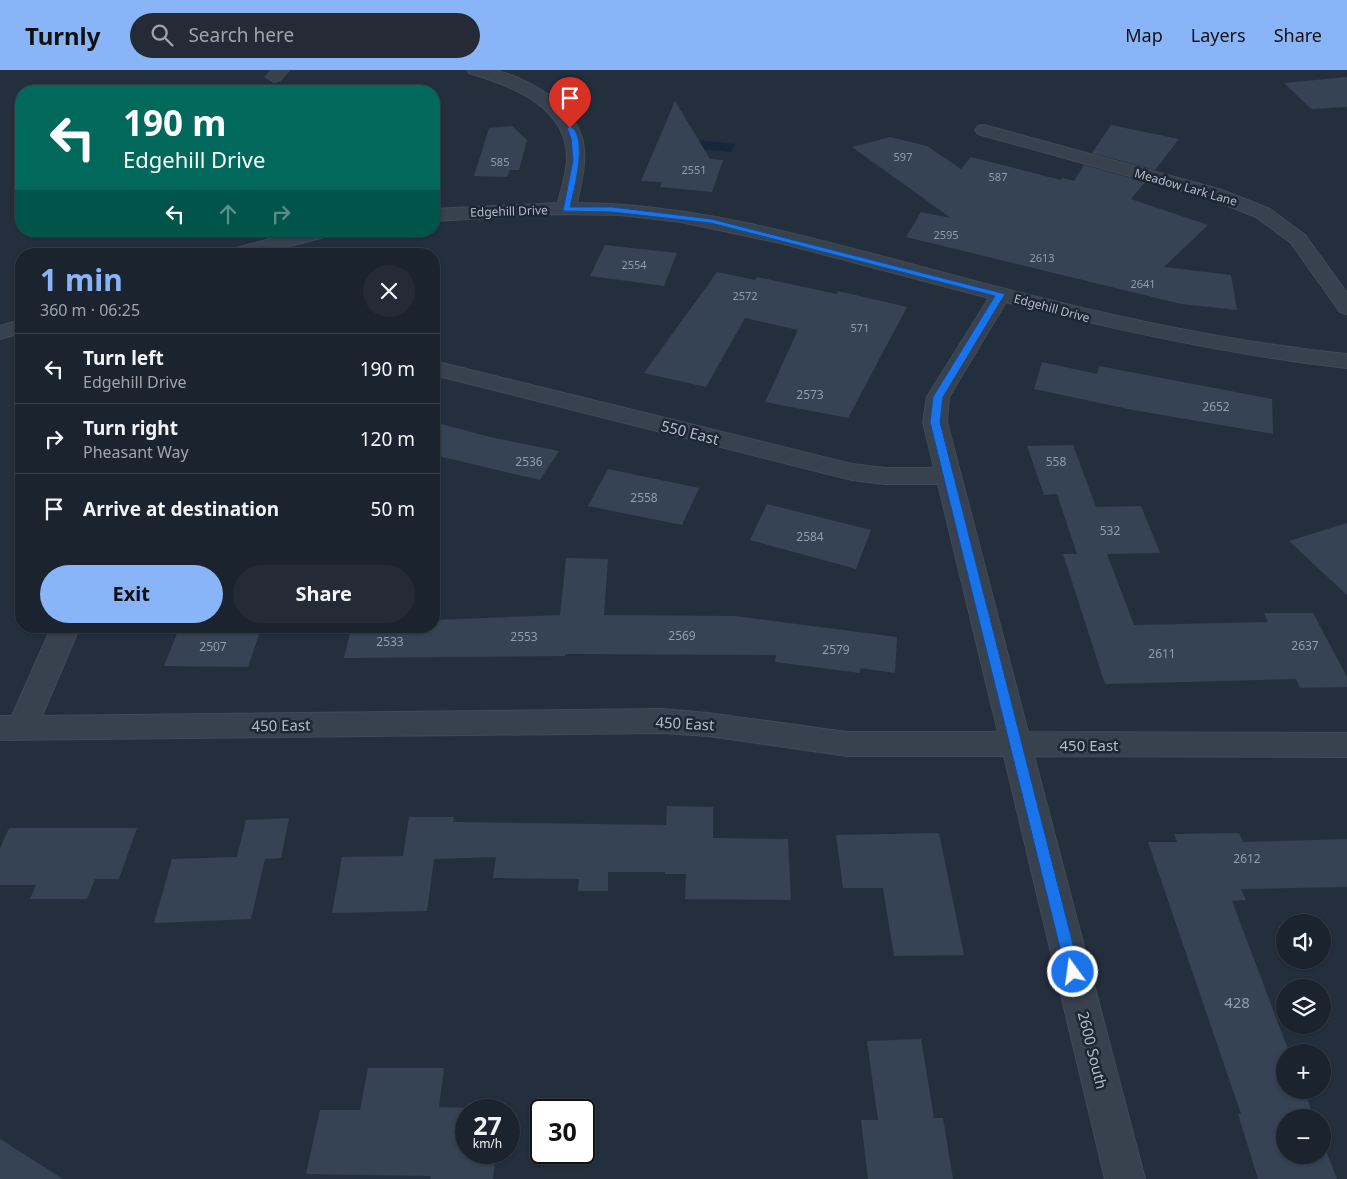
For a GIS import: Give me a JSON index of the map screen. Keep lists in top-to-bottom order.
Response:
{
  "streets": {
    "street": [
      "Meadow Lark Lane",
      "Edgehill Drive",
      "550 East",
      "450 East",
      "2600 South"
    ]
  },
  "crossings": [
    ["Edgehill Drive", "2600 South"],
    ["550 East", "2600 South"],
    ["450 East", "2600 South"]
  ],
  "house_numbers": [
    "597",
    "585",
    "2551",
    "587",
    "2595",
    "2613",
    "2554",
    "2641",
    "2572",
    "571",
    "2573",
    "2652",
    "2536",
    "558",
    "2558",
    "532",
    "2584",
    "2569",
    "2553",
    "2533",
    "2637",
    "2507",
    "2579",
    "2611",
    "2612",
    "428"
  ],
  "page": {
    "header": "Turnly",
    "search": "Search here",
    "nav": ["Map", "Layers", "Share"],
    "turn": ["190 m", "Edgehill Drive"],
    "heading": ["1 min", "360 m · 06:25"],
    "list": [
      {
        "name": "Turn left",
        "note": "Edgehill Drive",
        "value": "190 m"
      },
      {
        "name": "Turn right",
        "note": "Pheasant Way",
        "value": "120 m"
      },
      {
        "name": "Arrive at destination",
        "value": "50 m"
      }
    ],
    "buttons": ["Exit", "Share"],
    "map_buttons": ["+", "−"],
    "speed": "27 km/h",
    "limit": "30"
  }
}
